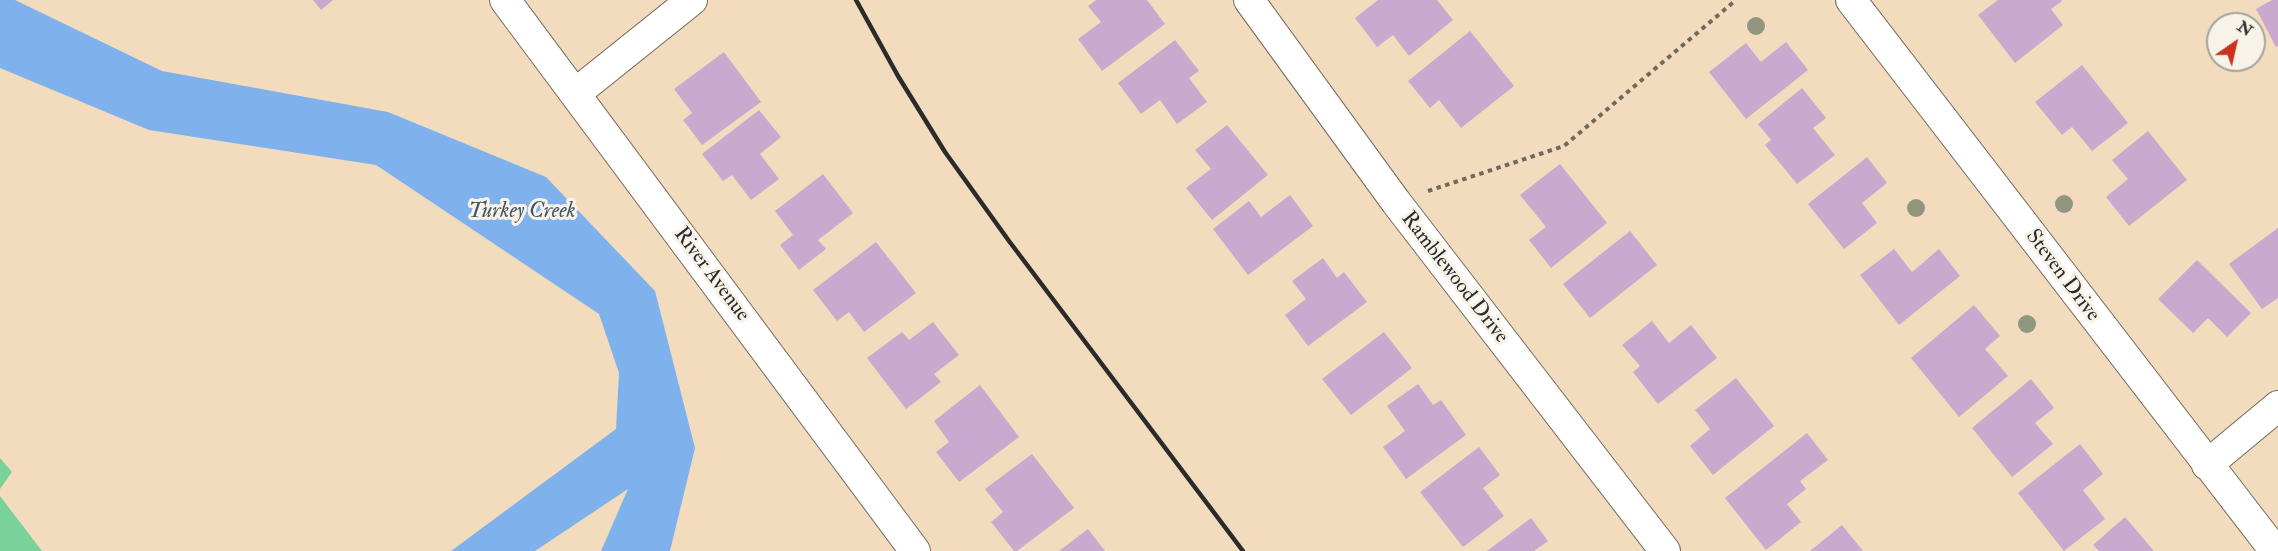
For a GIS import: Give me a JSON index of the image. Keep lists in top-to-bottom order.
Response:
{
  "streets": {
    "street": ["River Avenue", "Steven Drive", "Ramblewood Drive"]
  },
  "water": ["Turkey Creek"],
  "north": "top right"
}
